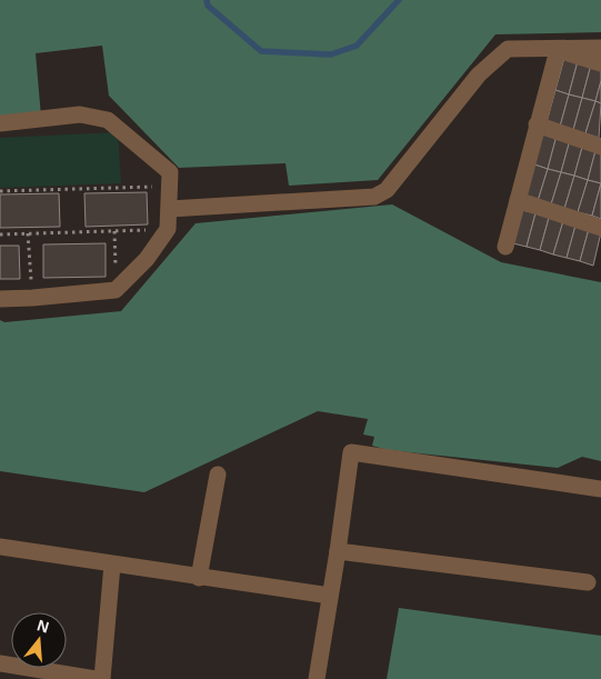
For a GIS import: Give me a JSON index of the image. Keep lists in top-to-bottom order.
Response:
{
  "north": "top"
}
